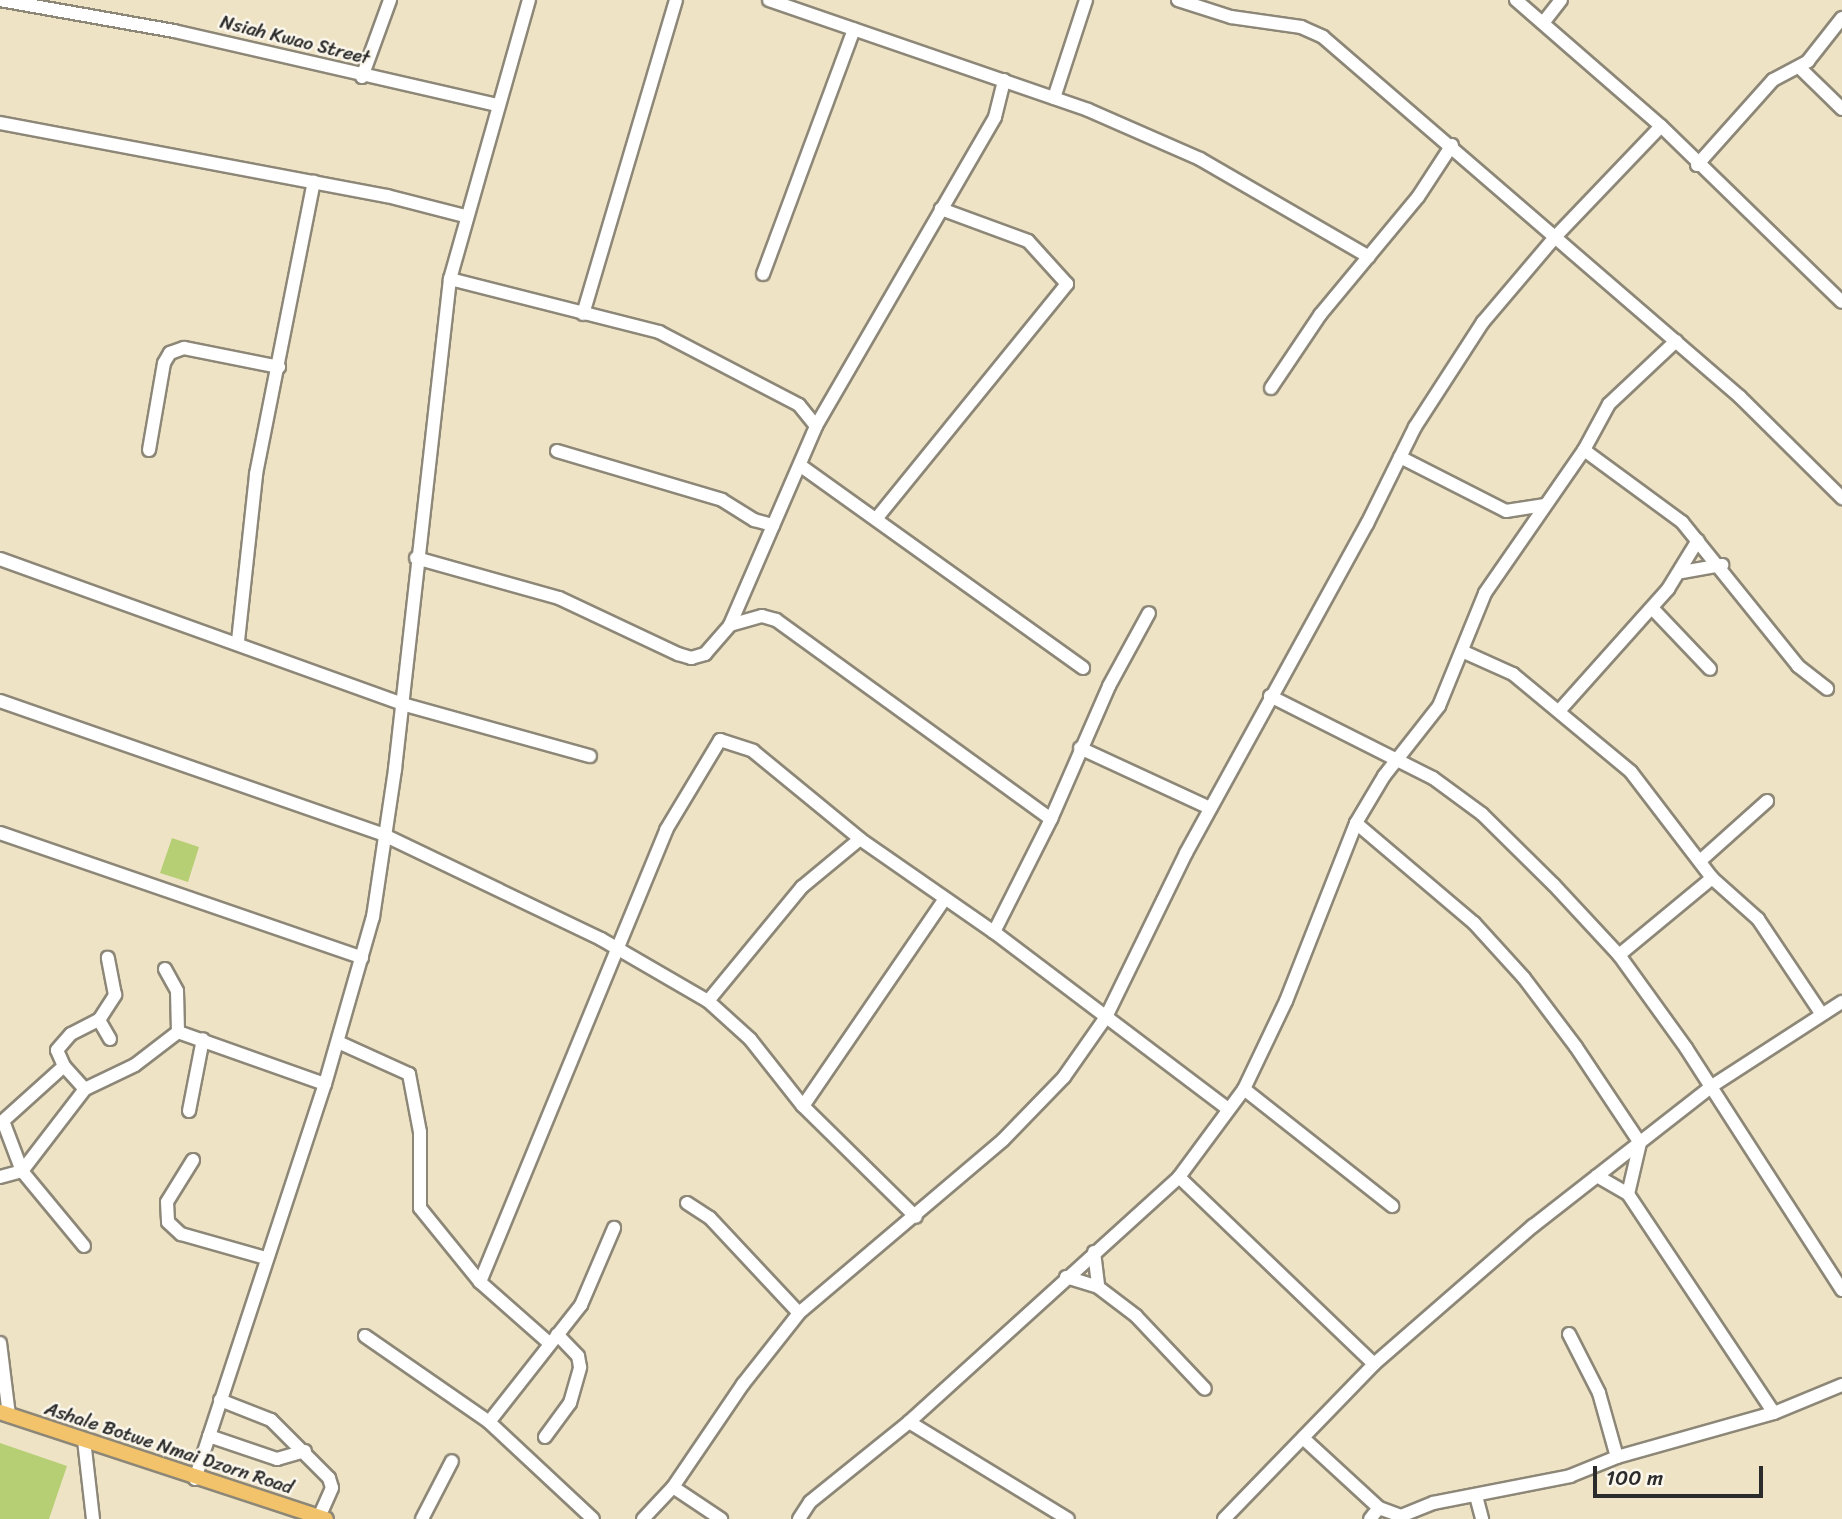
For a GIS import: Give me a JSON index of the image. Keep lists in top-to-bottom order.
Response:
{
  "streets": {
    "main road": ["Ashale Botwe Nmai Dzorn Road"],
    "street": ["Nsiah Kwao Street"]
  },
  "scale_bar": "100 m"
}
